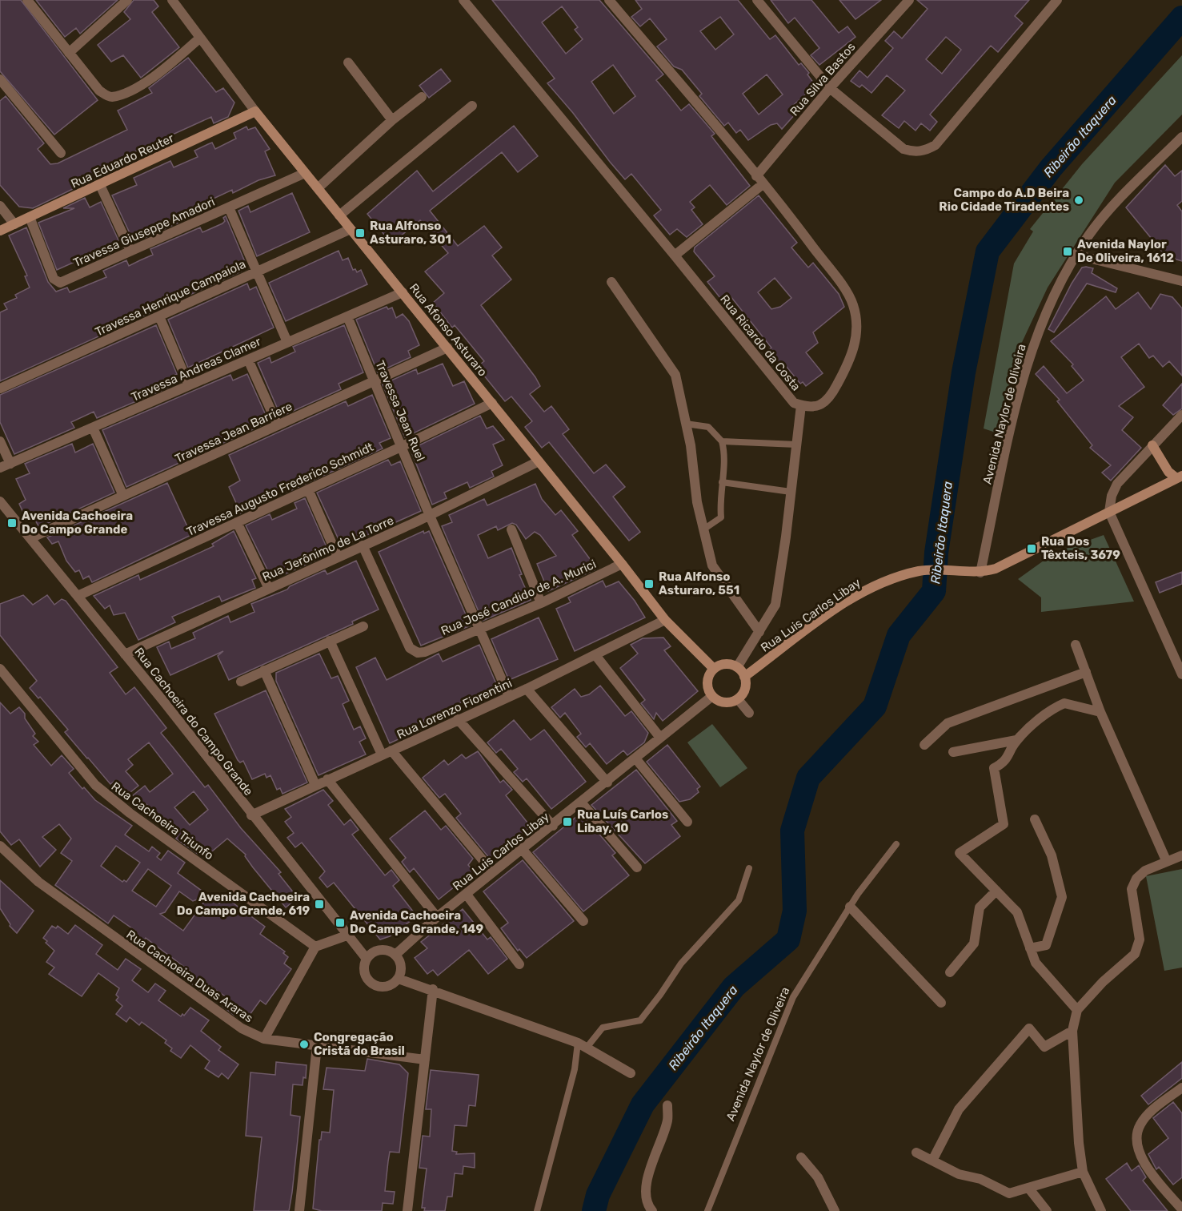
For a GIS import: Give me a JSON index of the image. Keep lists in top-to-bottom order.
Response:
{
  "streets": {
    "street": [
      "Rua Silva Bastos",
      "Rua Eduardo Reuter",
      "Travessa Giuseppe Amadori",
      "Travessa Henrique Campaiola",
      "Rua Afonso Asturaro",
      "Rua Ricardo da Costa",
      "Travessa Andreas Clamer",
      "Travessa Jean Ruel",
      "Avenida Naylor de Oliveira",
      "Travessa Jean Barriere",
      "Travessa Augusto Frederico Schmidt",
      "Rua Jerônimo de La Torre",
      "Rua José Candido de A. Murici",
      "Rua Luis Carlos Libay",
      "Rua Lorenzo Fiorentini",
      "Rua Cachoeira do Campo Grande",
      "Rua Cachoeira Triunfo",
      "Rua Cachoeira Duas Araras"
    ]
  },
  "crossings": [
    ["Rua Silva Bastos", "Rua Ricardo da Costa"],
    ["Rua Eduardo Reuter", "Travessa Giuseppe Amadori"],
    ["Rua Eduardo Reuter", "Rua Afonso Asturaro"],
    ["Travessa Giuseppe Amadori", "Rua Afonso Asturaro"],
    ["Travessa Henrique Campaiola", "Rua Afonso Asturaro"],
    ["Rua Afonso Asturaro", "Travessa Andreas Clamer"],
    ["Rua Afonso Asturaro", "Travessa Jean Barriere"],
    ["Rua Afonso Asturaro", "Travessa Augusto Frederico Schmidt"],
    ["Rua Afonso Asturaro", "Rua Jerônimo de La Torre"],
    ["Rua Afonso Asturaro", "Rua José Candido de A. Murici"],
    ["Rua Afonso Asturaro", "Rua Luis Carlos Libay"],
    ["Rua Afonso Asturaro", "Rua Lorenzo Fiorentini"],
    ["Travessa Andreas Clamer", "Travessa Jean Ruel"],
    ["Travessa Jean Ruel", "Travessa Jean Barriere"],
    ["Travessa Jean Ruel", "Travessa Augusto Frederico Schmidt"],
    ["Travessa Jean Ruel", "Rua Jerônimo de La Torre"],
    ["Travessa Jean Ruel", "Rua José Candido de A. Murici"],
    ["Travessa Jean Ruel", "Rua Lorenzo Fiorentini"],
    ["Avenida Naylor de Oliveira", "Rua Luis Carlos Libay"],
    ["Travessa Jean Barriere", "Rua Cachoeira do Campo Grande"],
    ["Travessa Augusto Frederico Schmidt", "Rua Cachoeira do Campo Grande"],
    ["Rua Jerônimo de La Torre", "Rua José Candido de A. Murici"],
    ["Rua Jerônimo de La Torre", "Rua Cachoeira do Campo Grande"],
    ["Rua Luis Carlos Libay", "Rua Cachoeira do Campo Grande"],
    ["Rua Lorenzo Fiorentini", "Rua Cachoeira do Campo Grande"]
  ],
  "water": ["Ribeirão Itaquera"],
  "places": {
    "other": ["Campo do A.D Beira Rio Cidade Tiradentes", "Congregação Cristã do Brasil"],
    "transit": [
      "Rua Alfonso Asturaro, 301",
      "Avenida Naylor De Oliveira, 1612",
      "Avenida Cachoeira Do Campo Grande",
      "Rua Dos Têxteis, 3679",
      "Rua Alfonso Asturaro, 551",
      "Rua Luís Carlos Libay, 10",
      "Avenida Cachoeira Do Campo Grande, 619",
      "Avenida Cachoeira Do Campo Grande, 149"
    ]
  }
}
